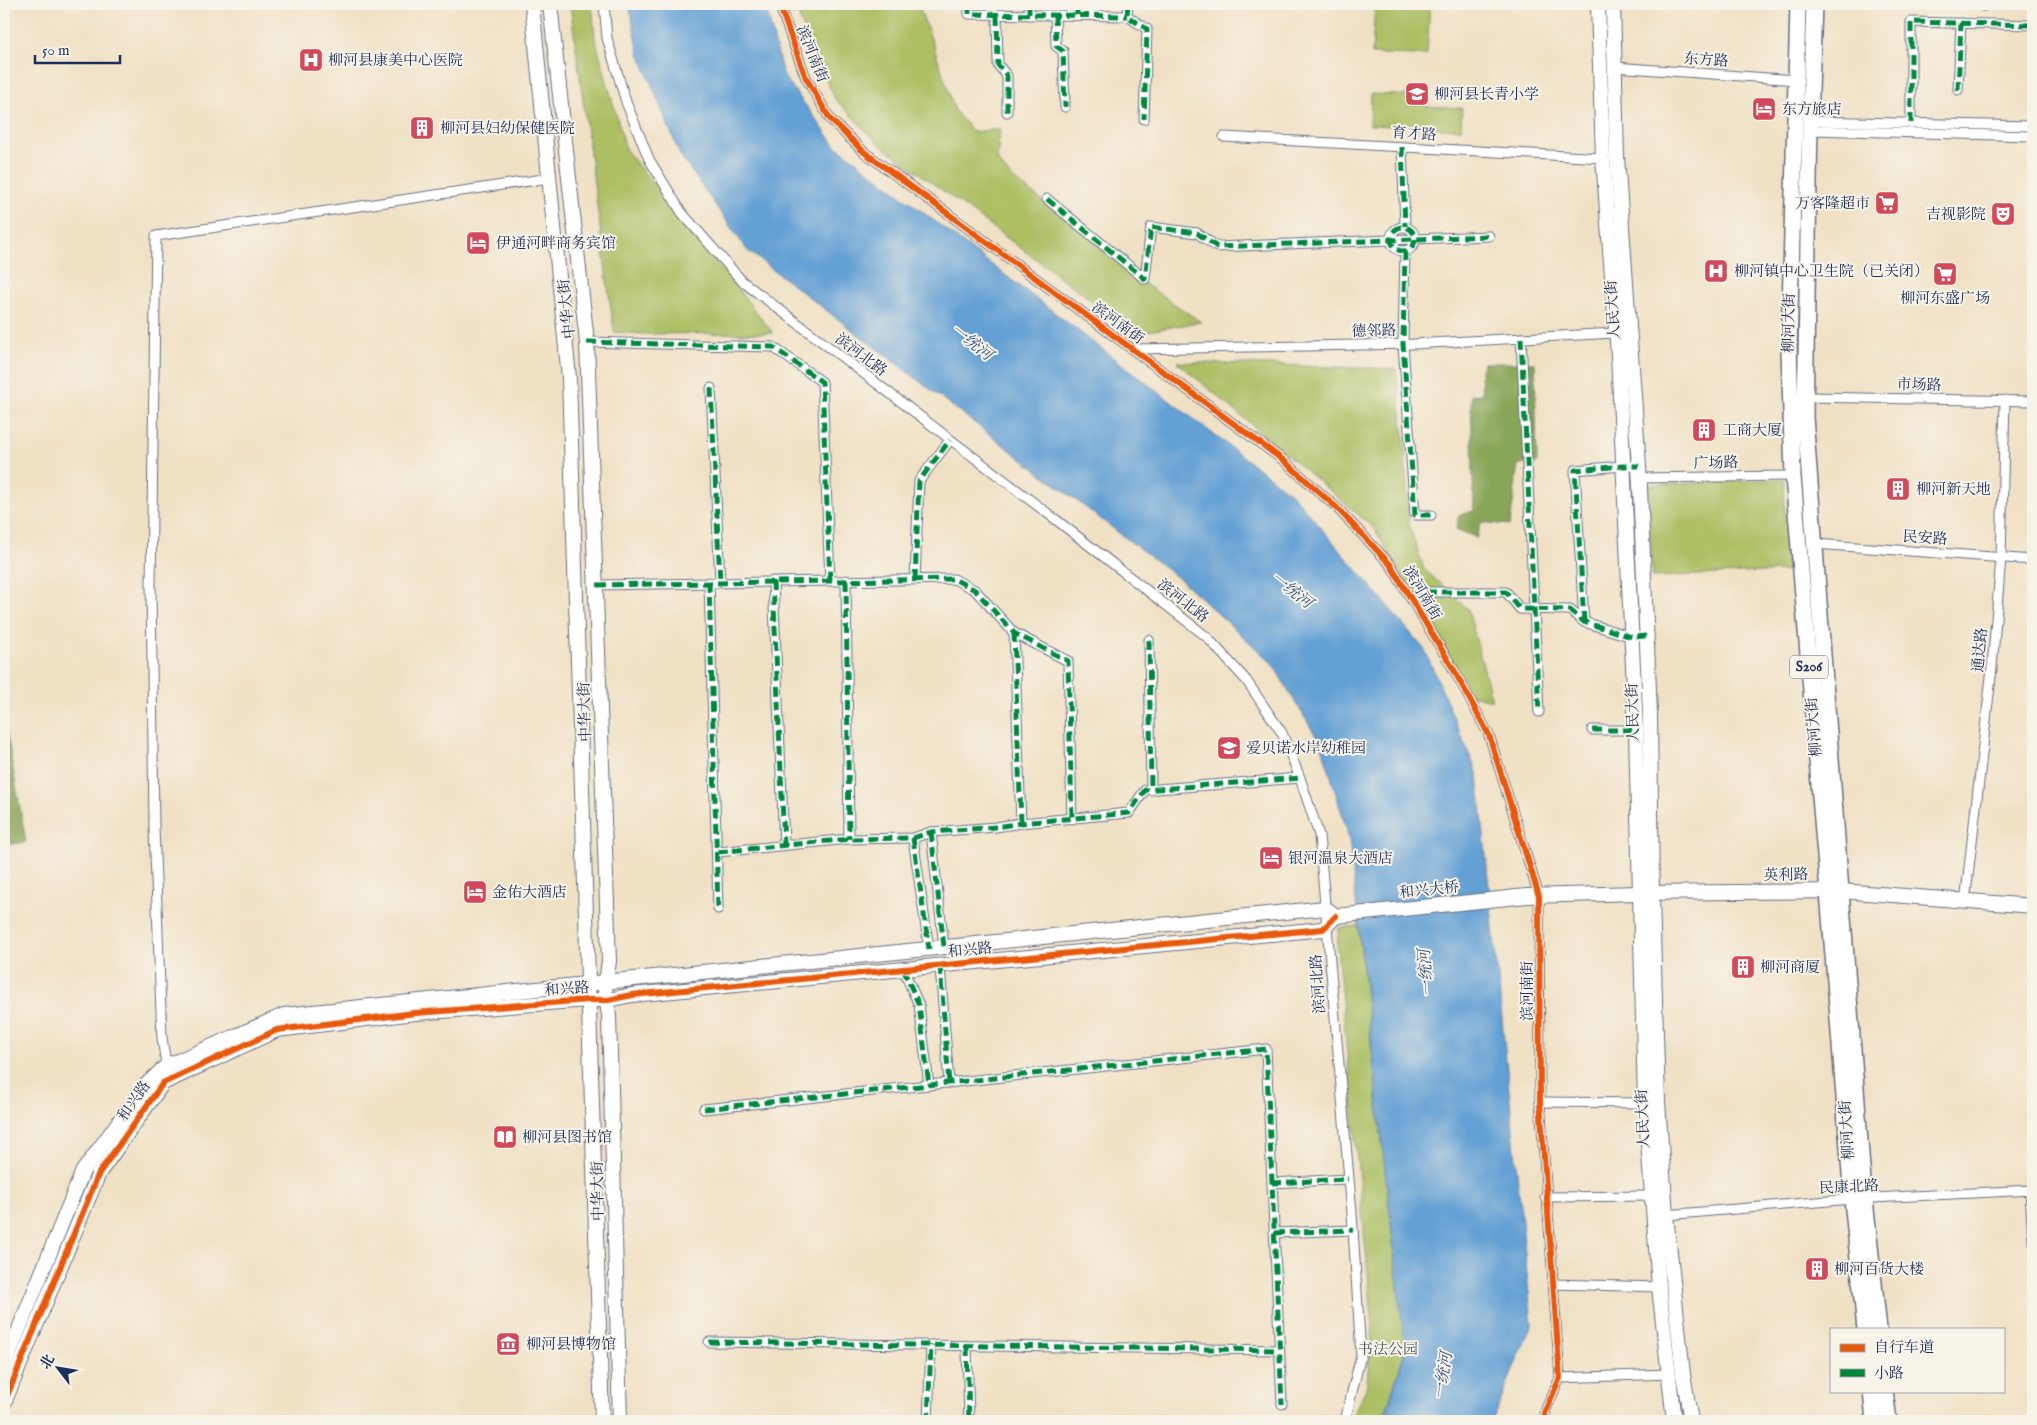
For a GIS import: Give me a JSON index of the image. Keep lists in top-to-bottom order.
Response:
{
  "streets": {
    "main road": ["柳河大街", "S206"],
    "street": [
      "滨河南街",
      "东方路",
      "育才路",
      "中华大街",
      "人民大街",
      "德邻路",
      "滨河北路",
      "市场路",
      "广场路",
      "民安路",
      "通达路",
      "英利路",
      "和兴大桥",
      "和兴路",
      "民康北路"
    ]
  },
  "crossings": [
    ["滨河南街", "德邻路"],
    ["滨河南街", "英利路"],
    ["滨河南街", "和兴大桥"],
    ["东方路", "人民大街"],
    ["东方路", "柳河大街"],
    ["育才路", "人民大街"],
    ["中华大街", "和兴路"],
    ["人民大街", "德邻路"],
    ["人民大街", "广场路"],
    ["人民大街", "英利路"],
    ["人民大街", "民康北路"],
    ["柳河大街", "市场路"],
    ["柳河大街", "广场路"],
    ["柳河大街", "民安路"],
    ["柳河大街", "英利路"],
    ["柳河大街", "民康北路"],
    ["滨河北路", "和兴大桥"],
    ["滨河北路", "和兴路"],
    ["市场路", "通达路"],
    ["民安路", "通达路"],
    ["通达路", "英利路"],
    ["英利路", "和兴大桥"],
    ["和兴大桥", "和兴路"]
  ],
  "water": ["一统河"],
  "parks": ["书法公园"],
  "places": {
    "hospital": ["柳河县康美中心医院", "柳河镇中心卫生院（已关闭）"],
    "school or university": ["柳河县长青小学", "爱贝诺水岸幼稚园"],
    "hotel": [
      "东方旅店",
      "伊通河畔商务宾馆",
      "银河温泉大酒店",
      "金佑大酒店"
    ],
    "building": [
      "柳河县妇幼保健医院",
      "工商大厦",
      "柳河新天地",
      "柳河商厦",
      "柳河百货大楼"
    ],
    "supermarket": ["万客隆超市", "柳河东盛广场"],
    "theatre": ["吉视影院"],
    "library": ["柳河县图书馆"],
    "museum": ["柳河县博物馆"]
  },
  "legend": ["自行车道", "小路"],
  "scale_bar": "50 m",
  "north": "top left"
}
